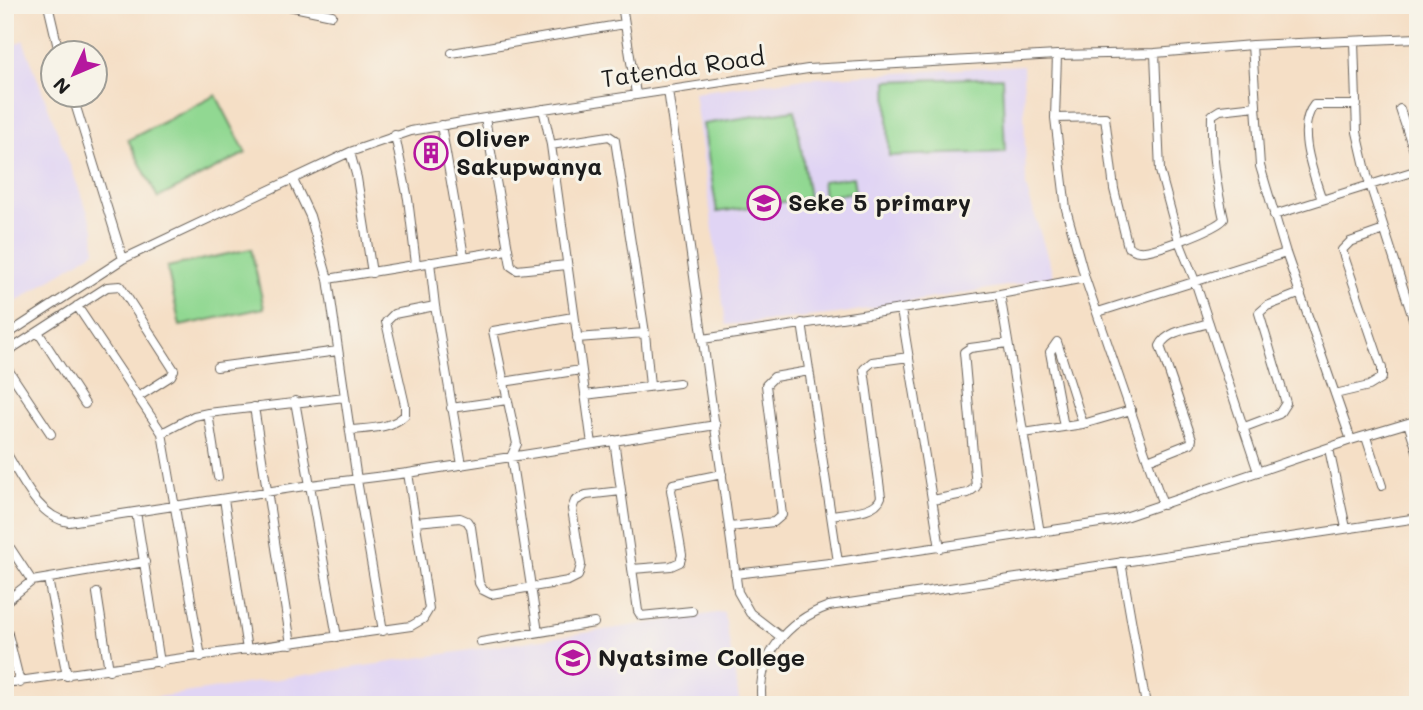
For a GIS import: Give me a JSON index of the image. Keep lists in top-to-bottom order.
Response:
{
  "streets": {
    "street": ["Tatenda Road"]
  },
  "places": {
    "building": ["Oliver Sakupwanya"],
    "school or university": ["Seke 5 primary", "Nyatsime College"]
  },
  "north": "bottom left"
}
